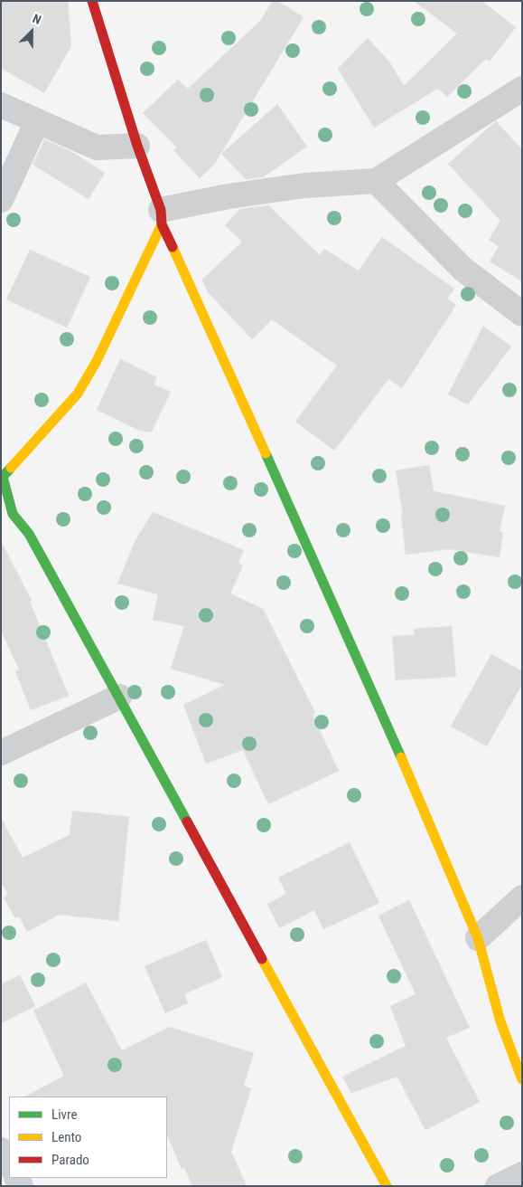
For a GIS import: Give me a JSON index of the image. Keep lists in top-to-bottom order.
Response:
{
  "legend": ["Livre", "Lento", "Parado"],
  "north": "top right"
}
